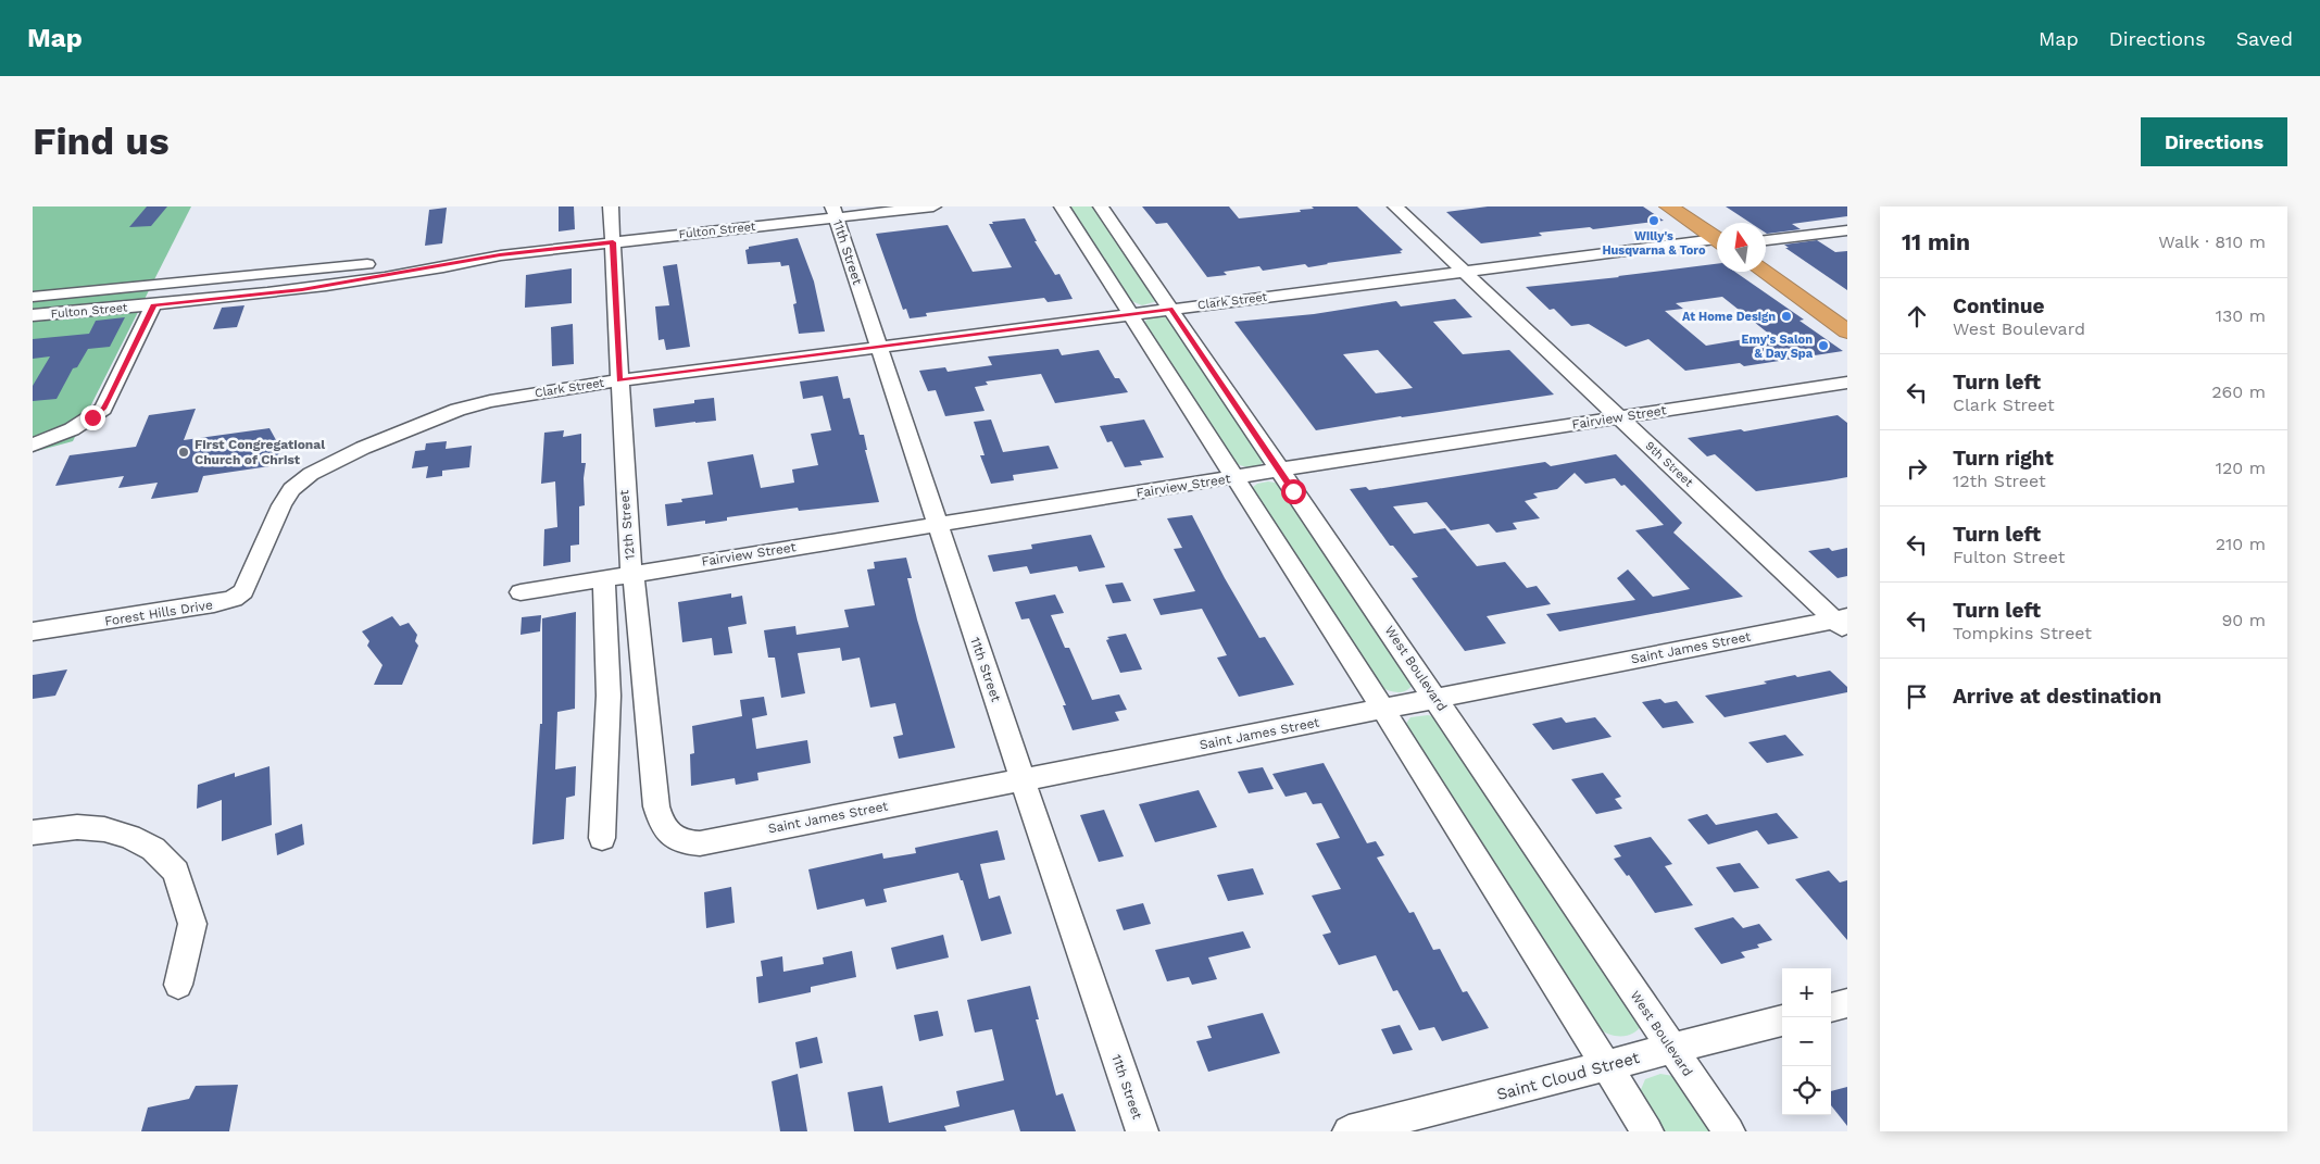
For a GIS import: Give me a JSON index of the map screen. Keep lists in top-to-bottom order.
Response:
{
  "streets": {
    "street": [
      "Fulton Street",
      "11th Street",
      "Clark Street",
      "Fairview Street",
      "9th Street",
      "12th Street",
      "Forest Hills Drive",
      "Saint James Street",
      "West Boulevard",
      "Saint Cloud Street"
    ]
  },
  "crossings": [
    ["Fulton Street", "11th Street"],
    ["Fulton Street", "12th Street"],
    ["11th Street", "Clark Street"],
    ["11th Street", "Fairview Street"],
    ["11th Street", "Saint James Street"],
    ["Clark Street", "9th Street"],
    ["Clark Street", "12th Street"],
    ["Clark Street", "Forest Hills Drive"],
    ["Clark Street", "West Boulevard"],
    ["Fairview Street", "9th Street"],
    ["Fairview Street", "12th Street"],
    ["Fairview Street", "West Boulevard"],
    ["9th Street", "Saint James Street"],
    ["12th Street", "Saint James Street"],
    ["Saint James Street", "West Boulevard"],
    ["West Boulevard", "Saint Cloud Street"]
  ],
  "places": [
    "Willy's Husqvarna & Toro",
    "At Home Design",
    "Emy's Salon & Day Spa",
    "First Congregational Church of Christ"
  ],
  "north": "top",
  "page": {
    "header": "Map",
    "nav": ["Map", "Directions", "Saved"],
    "buttons": "Directions",
    "title": "Find us",
    "heading": ["11 min", "Walk · 810 m"],
    "list": [
      ["Continue", "West Boulevard", "130 m"],
      ["Turn left", "Clark Street", "260 m"],
      ["Turn right", "12th Street", "120 m"],
      ["Turn left", "Fulton Street", "210 m"],
      ["Turn left", "Tompkins Street", "90 m"],
      "Arrive at destination"
    ],
    "map_buttons": ["+", "−"]
  }
}
